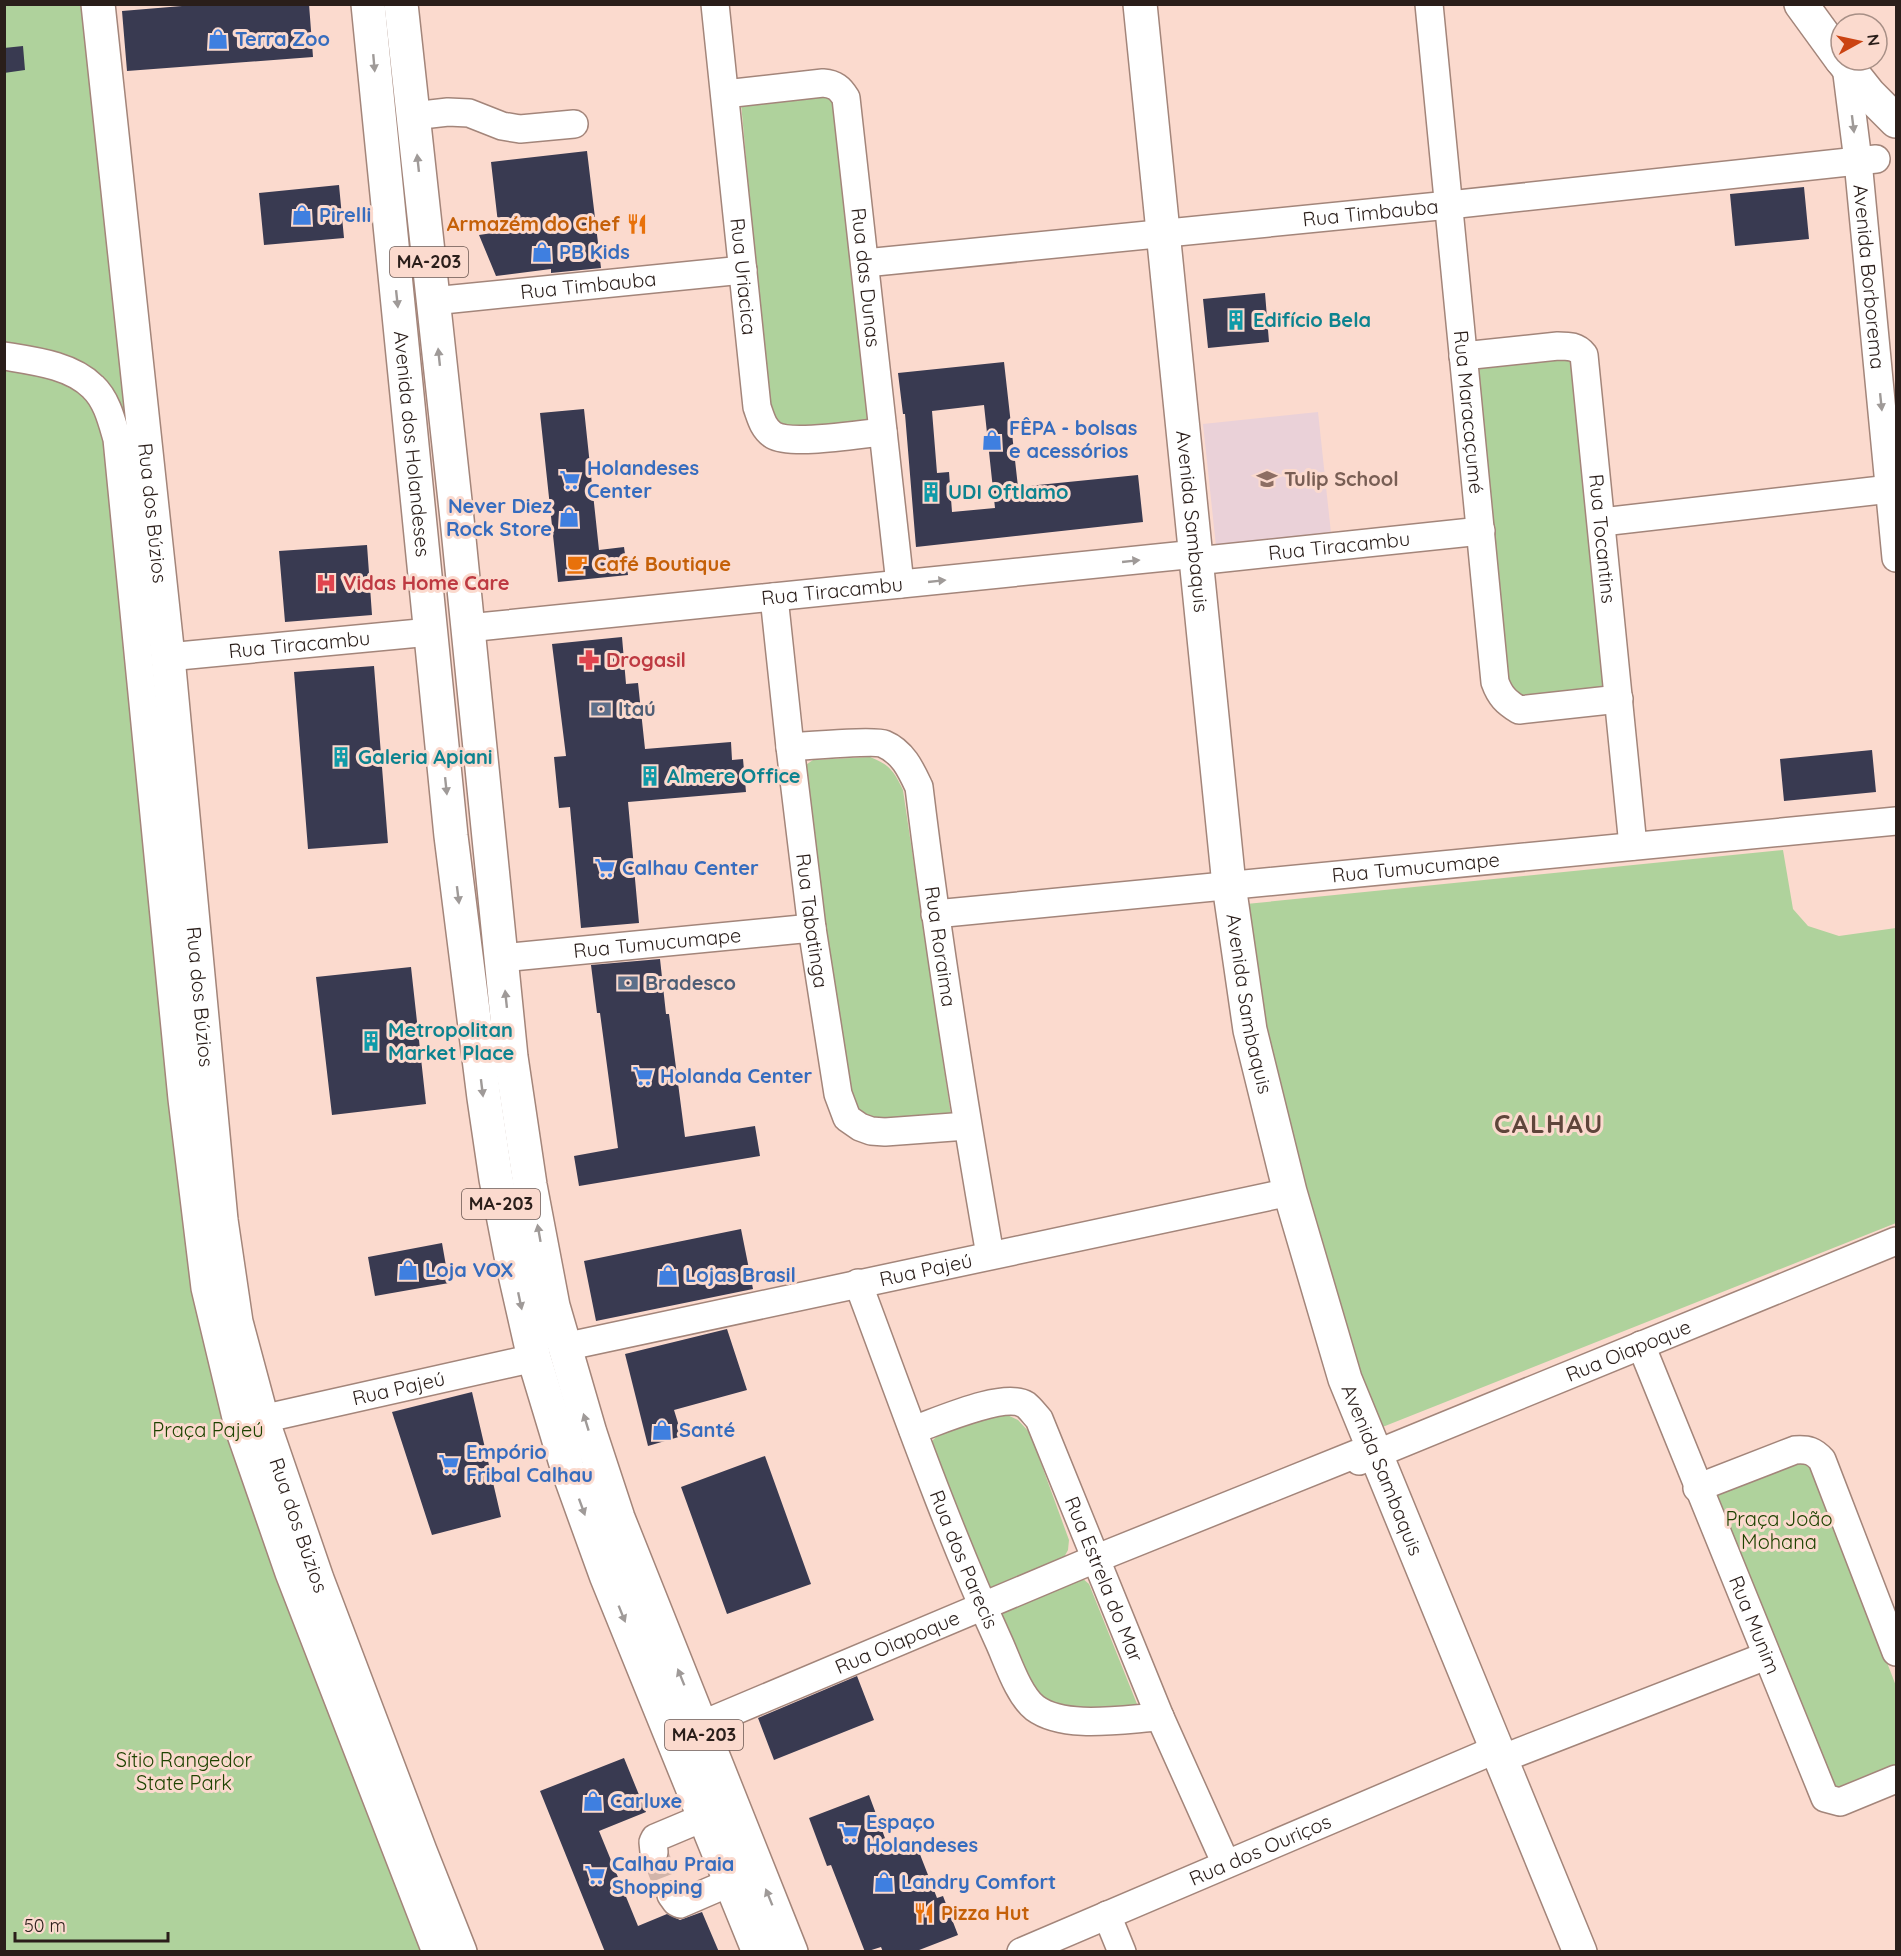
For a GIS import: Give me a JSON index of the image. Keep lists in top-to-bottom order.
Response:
{
  "streets": {
    "main road": [
      "MA-203",
      "Avenida dos Holandeses",
      "Rua dos Búzios",
      "Avenida Sambaquis"
    ],
    "street": [
      "Rua Timbauba",
      "Avenida Borborema",
      "Rua das Dunas",
      "Rua Uriacica",
      "Rua Maracaçumé",
      "Rua Tocantins",
      "Rua Tiracambu",
      "Rua Tumucumape",
      "Rua Tabatinga",
      "Rua Roraima",
      "Rua Pajeú",
      "Rua Oiapoque",
      "Rua dos Parecis",
      "Rua Estrela do Mar",
      "Rua Munim",
      "Rua dos Ouriços"
    ]
  },
  "crossings": [
    ["Rua Timbauba", "Avenida Borborema"],
    ["Rua Timbauba", "Rua das Dunas"],
    ["Rua Timbauba", "Rua Uriacica"],
    ["Rua Timbauba", "Rua Maracaçumé"],
    ["Rua Timbauba", "Avenida dos Holandeses"],
    ["Rua Timbauba", "Avenida Sambaquis"],
    ["Rua das Dunas", "Rua Uriacica"],
    ["Rua das Dunas", "Rua Tiracambu"],
    ["Rua Maracaçumé", "Rua Tocantins"],
    ["Rua Maracaçumé", "Rua Tiracambu"],
    ["Avenida dos Holandeses", "Rua Tiracambu"],
    ["Avenida dos Holandeses", "Rua Tumucumape"],
    ["Avenida dos Holandeses", "Rua Pajeú"],
    ["Avenida dos Holandeses", "Rua Oiapoque"],
    ["Rua dos Búzios", "Rua Tiracambu"],
    ["Rua dos Búzios", "Rua Pajeú"],
    ["Avenida Sambaquis", "Rua Tiracambu"],
    ["Avenida Sambaquis", "Rua Tumucumape"],
    ["Avenida Sambaquis", "Rua Pajeú"],
    ["Avenida Sambaquis", "Rua Oiapoque"],
    ["Avenida Sambaquis", "Rua dos Ouriços"],
    ["Rua Tocantins", "Rua Tumucumape"],
    ["Rua Tiracambu", "Rua Tabatinga"],
    ["Rua Tumucumape", "Rua Tabatinga"],
    ["Rua Tumucumape", "Rua Roraima"],
    ["Rua Tabatinga", "Rua Roraima"],
    ["Rua Roraima", "Rua Pajeú"],
    ["Rua Pajeú", "Rua dos Parecis"],
    ["Rua Oiapoque", "Rua dos Parecis"],
    ["Rua Oiapoque", "Rua Estrela do Mar"],
    ["Rua Oiapoque", "Rua Munim"],
    ["Rua dos Parecis", "Rua Estrela do Mar"],
    ["Rua Estrela do Mar", "Rua dos Ouriços"],
    ["Rua Munim", "Rua dos Ouriços"]
  ],
  "districts": ["CALHAU"],
  "parks": ["Praça Pajeú", "Praça João Mohana", "Sítio Rangedor State Park"],
  "places": {
    "shop": [
      "Terra Zoo",
      "Pirelli",
      "PB Kids",
      "FÊPA - bolsas e acessórios",
      "Never Diez Rock Store",
      "Loja VOX",
      "Lojas Brasil",
      "Santé",
      "Carluxe",
      "Landry Comfort"
    ],
    "restaurant": ["Armazém do Chef", "Pizza Hut"],
    "building": [
      "Edifício Bela",
      "UDI Oftlamo",
      "Galeria Apiani",
      "Almere Office",
      "Metropolitan Market Place"
    ],
    "school or university": ["Tulip School"],
    "supermarket": [
      "Holandeses Center",
      "Calhau Center",
      "Holanda Center",
      "Empório Fribal Calhau",
      "Espaço Holandeses",
      "Calhau Praia Shopping"
    ],
    "cafe": ["Café Boutique"],
    "hospital": ["Vidas Home Care"],
    "pharmacy": ["Drogasil"],
    "bank": ["Itaú", "Bradesco"]
  },
  "scale_bar": "50 m",
  "north": "right"
}
